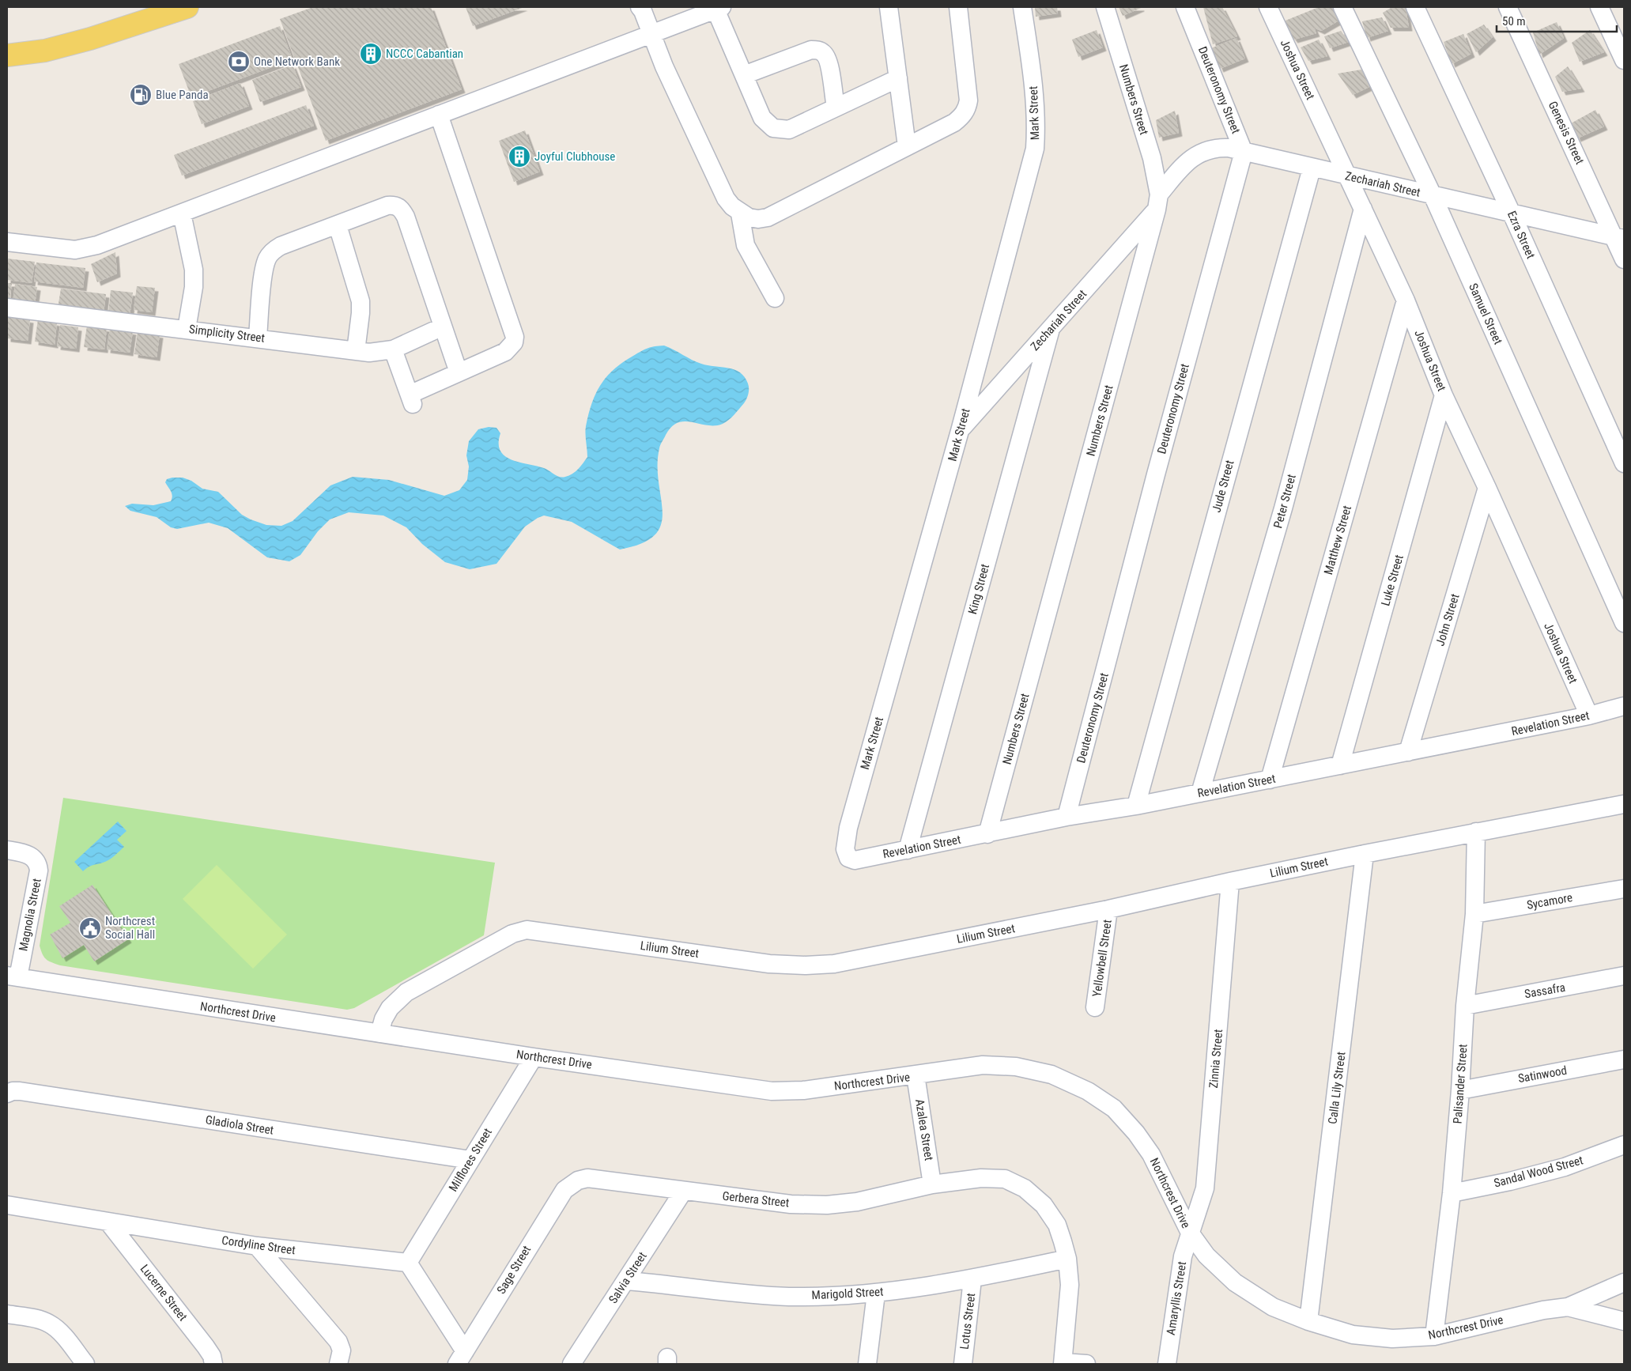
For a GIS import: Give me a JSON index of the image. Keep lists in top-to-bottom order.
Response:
{
  "streets": {
    "street": [
      "Joshua Street",
      "Deuteronomy Street",
      "Numbers Street",
      "Mark Street",
      "Genesis Street",
      "Zechariah Street",
      "Ezra Street",
      "Samuel Street",
      "Simplicity Street",
      "Jude Street",
      "Peter Street",
      "Matthew Street",
      "Luke Street",
      "King Street",
      "John Street",
      "Revelation Street",
      "Lilium Street",
      "Sycamore",
      "Magnolia Street",
      "Yellowbell Street",
      "Sassafra",
      "Northcrest Drive",
      "Zinnia Street",
      "Satinwood",
      "Palisander Street",
      "Calla Lily Street",
      "Gladiola Street",
      "Azalea Street",
      "Milflores Street",
      "Sandal Wood Street",
      "Gerbera Street",
      "Cordyline Street",
      "Sage Street",
      "Salvia Street",
      "Lucerne Street",
      "Marigold Street",
      "Amaryllis Street",
      "Lotus Street"
    ]
  },
  "crossings": [
    ["Joshua Street", "Zechariah Street"],
    ["Joshua Street", "Peter Street"],
    ["Joshua Street", "Matthew Street"],
    ["Joshua Street", "Luke Street"],
    ["Joshua Street", "John Street"],
    ["Joshua Street", "Revelation Street"],
    ["Deuteronomy Street", "Zechariah Street"],
    ["Deuteronomy Street", "Revelation Street"],
    ["Numbers Street", "Zechariah Street"],
    ["Numbers Street", "Revelation Street"],
    ["Mark Street", "Zechariah Street"],
    ["Mark Street", "Revelation Street"],
    ["Genesis Street", "Zechariah Street"],
    ["Zechariah Street", "Ezra Street"],
    ["Zechariah Street", "Samuel Street"],
    ["Zechariah Street", "Jude Street"],
    ["Zechariah Street", "King Street"],
    ["Jude Street", "Revelation Street"],
    ["Peter Street", "Revelation Street"],
    ["Matthew Street", "Revelation Street"],
    ["Luke Street", "Revelation Street"],
    ["King Street", "Revelation Street"],
    ["John Street", "Revelation Street"],
    ["Lilium Street", "Yellowbell Street"],
    ["Lilium Street", "Northcrest Drive"],
    ["Lilium Street", "Zinnia Street"],
    ["Lilium Street", "Palisander Street"],
    ["Lilium Street", "Calla Lily Street"],
    ["Sycamore", "Palisander Street"],
    ["Magnolia Street", "Northcrest Drive"],
    ["Sassafra", "Palisander Street"],
    ["Northcrest Drive", "Zinnia Street"],
    ["Northcrest Drive", "Palisander Street"],
    ["Northcrest Drive", "Calla Lily Street"],
    ["Northcrest Drive", "Azalea Street"],
    ["Northcrest Drive", "Milflores Street"],
    ["Northcrest Drive", "Amaryllis Street"],
    ["Zinnia Street", "Amaryllis Street"],
    ["Satinwood", "Palisander Street"],
    ["Palisander Street", "Sandal Wood Street"],
    ["Gladiola Street", "Milflores Street"],
    ["Azalea Street", "Gerbera Street"],
    ["Milflores Street", "Cordyline Street"],
    ["Gerbera Street", "Sage Street"],
    ["Gerbera Street", "Salvia Street"],
    ["Gerbera Street", "Marigold Street"],
    ["Cordyline Street", "Lucerne Street"],
    ["Salvia Street", "Marigold Street"],
    ["Marigold Street", "Lotus Street"]
  ],
  "places": {
    "building": ["NCCC Cabantian", "Joyful Clubhouse"],
    "bank": ["One Network Bank"],
    "fuel station": ["Blue Panda"],
    "public building": ["Northcrest Social Hall"]
  },
  "scale_bar": "50 m"
}
